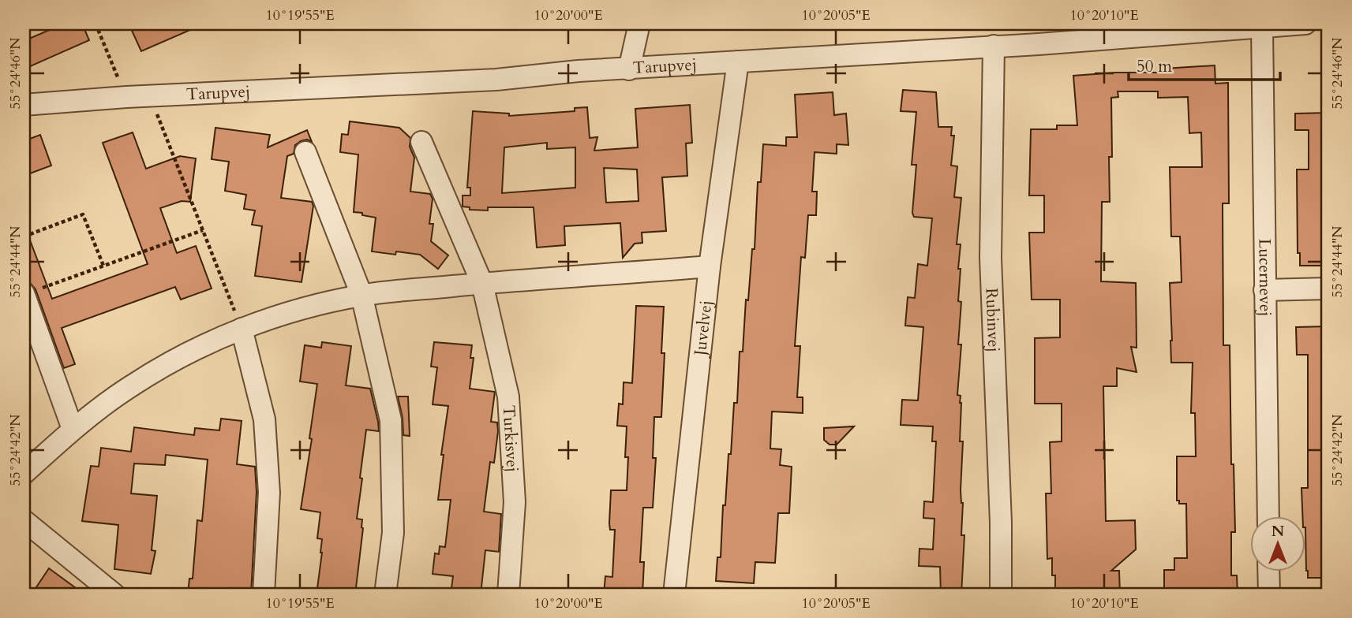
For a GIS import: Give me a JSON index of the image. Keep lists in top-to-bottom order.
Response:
{
  "streets": {
    "street": [
      "Tarupvej",
      "Lucernevej",
      "Rubinvej",
      "Juvelvej",
      "Turkisvej"
    ]
  },
  "crossings": [
    ["Tarupvej", "Lucernevej"],
    ["Tarupvej", "Rubinvej"],
    ["Tarupvej", "Juvelvej"]
  ],
  "scale_bar": "50 m",
  "north": "top",
  "coordinates": [
    "10°19'55\"E",
    "10°20'00\"E",
    "10°20'05\"E",
    "10°20'10\"E",
    "55°24'46\"N",
    "55°24'44\"N",
    "55°24'42\"N"
  ]
}
